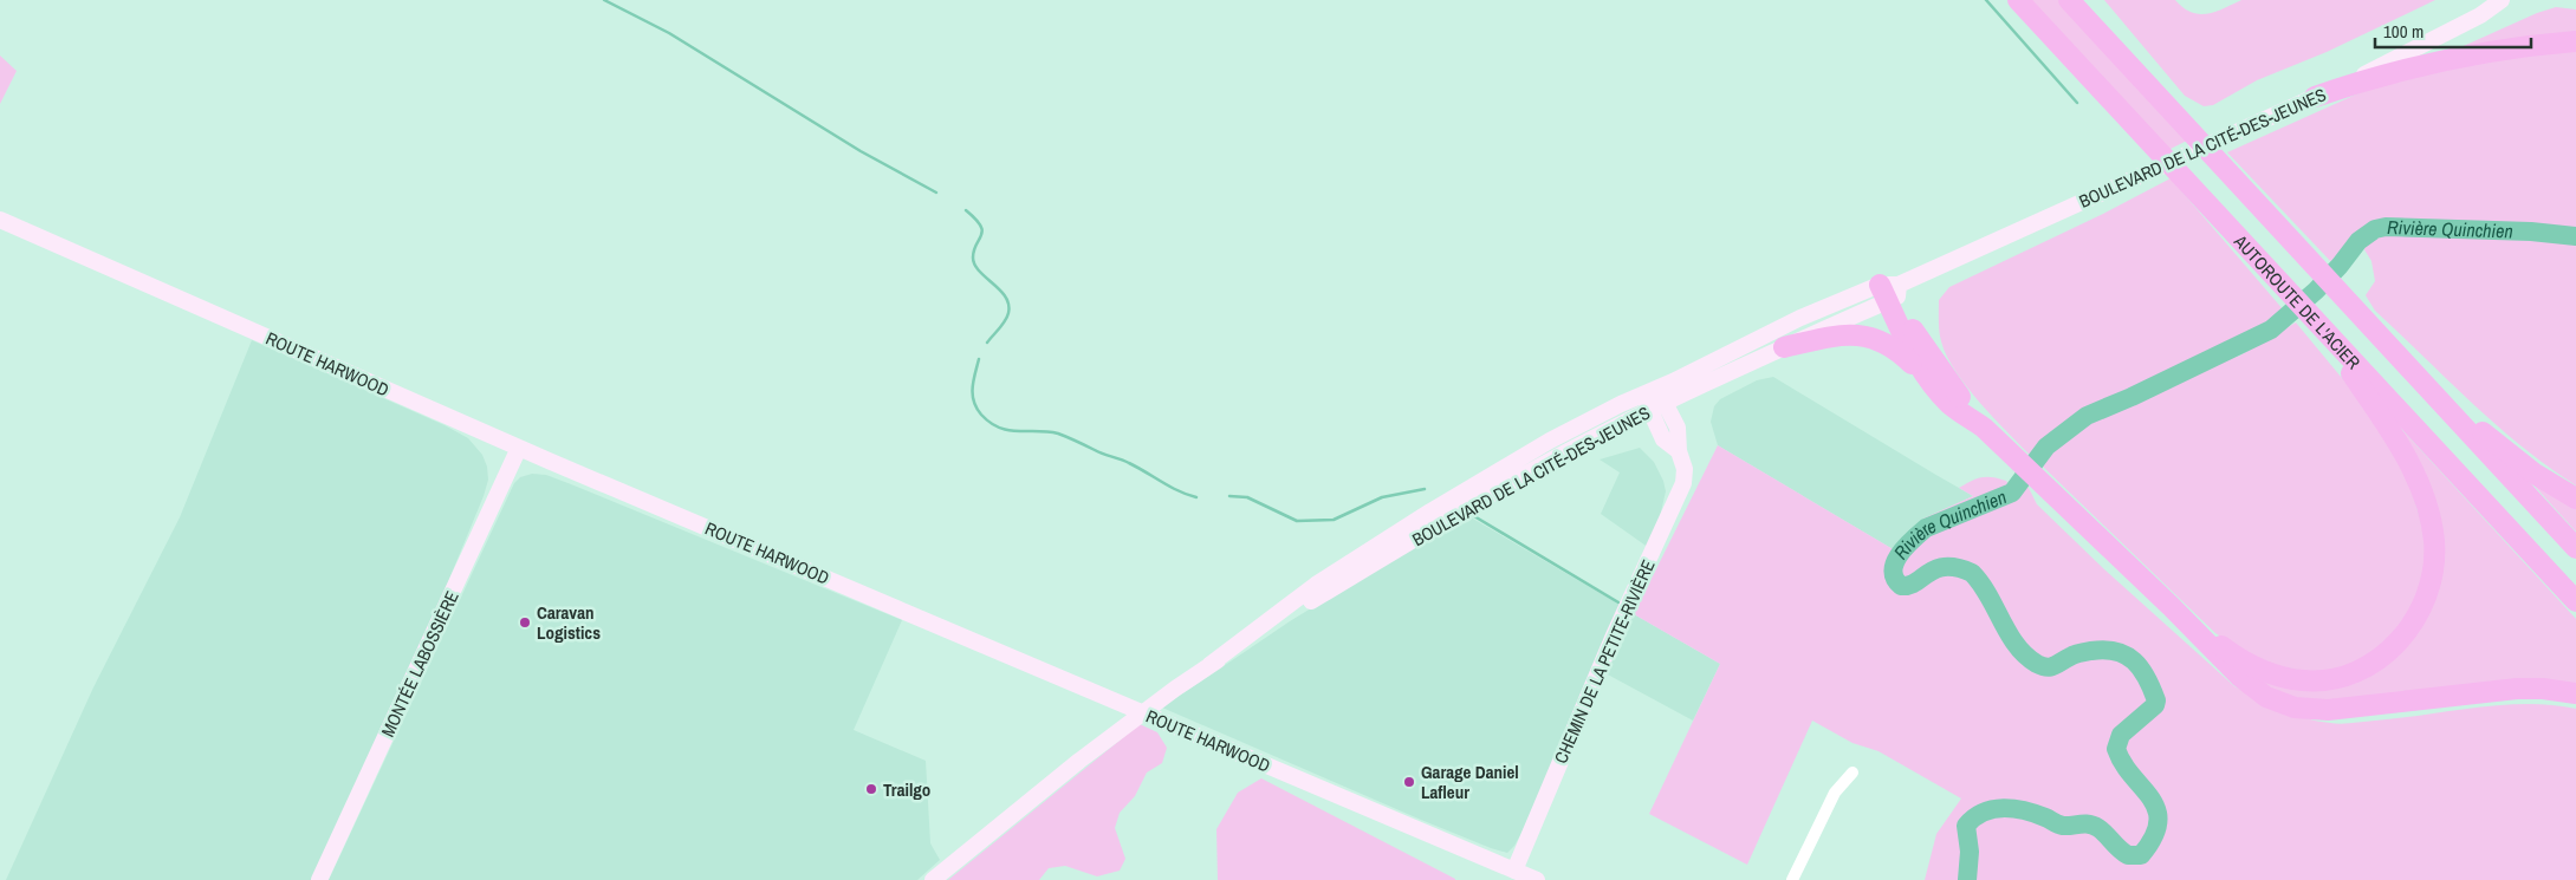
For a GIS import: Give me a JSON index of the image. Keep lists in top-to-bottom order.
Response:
{
  "streets": {
    "highway": ["AUTOROUTE DE L'ACIER"],
    "main road": [
      "BOULEVARD DE LA CITÉ-DES-JEUNES",
      "ROUTE HARWOOD",
      "CHEMIN DE LA PETITE-RIVIÈRE",
      "MONTÉE LABOSSIÈRE"
    ]
  },
  "crossings": [
    ["BOULEVARD DE LA CITÉ-DES-JEUNES", "CHEMIN DE LA PETITE-RIVIÈRE"],
    ["ROUTE HARWOOD", "CHEMIN DE LA PETITE-RIVIÈRE"],
    ["ROUTE HARWOOD", "MONTÉE LABOSSIÈRE"]
  ],
  "water": ["Rivière Quinchien"],
  "places": ["Caravan Logistics", "Garage Daniel Lafleur", "Trailgo"],
  "scale_bar": "100 m"
}
